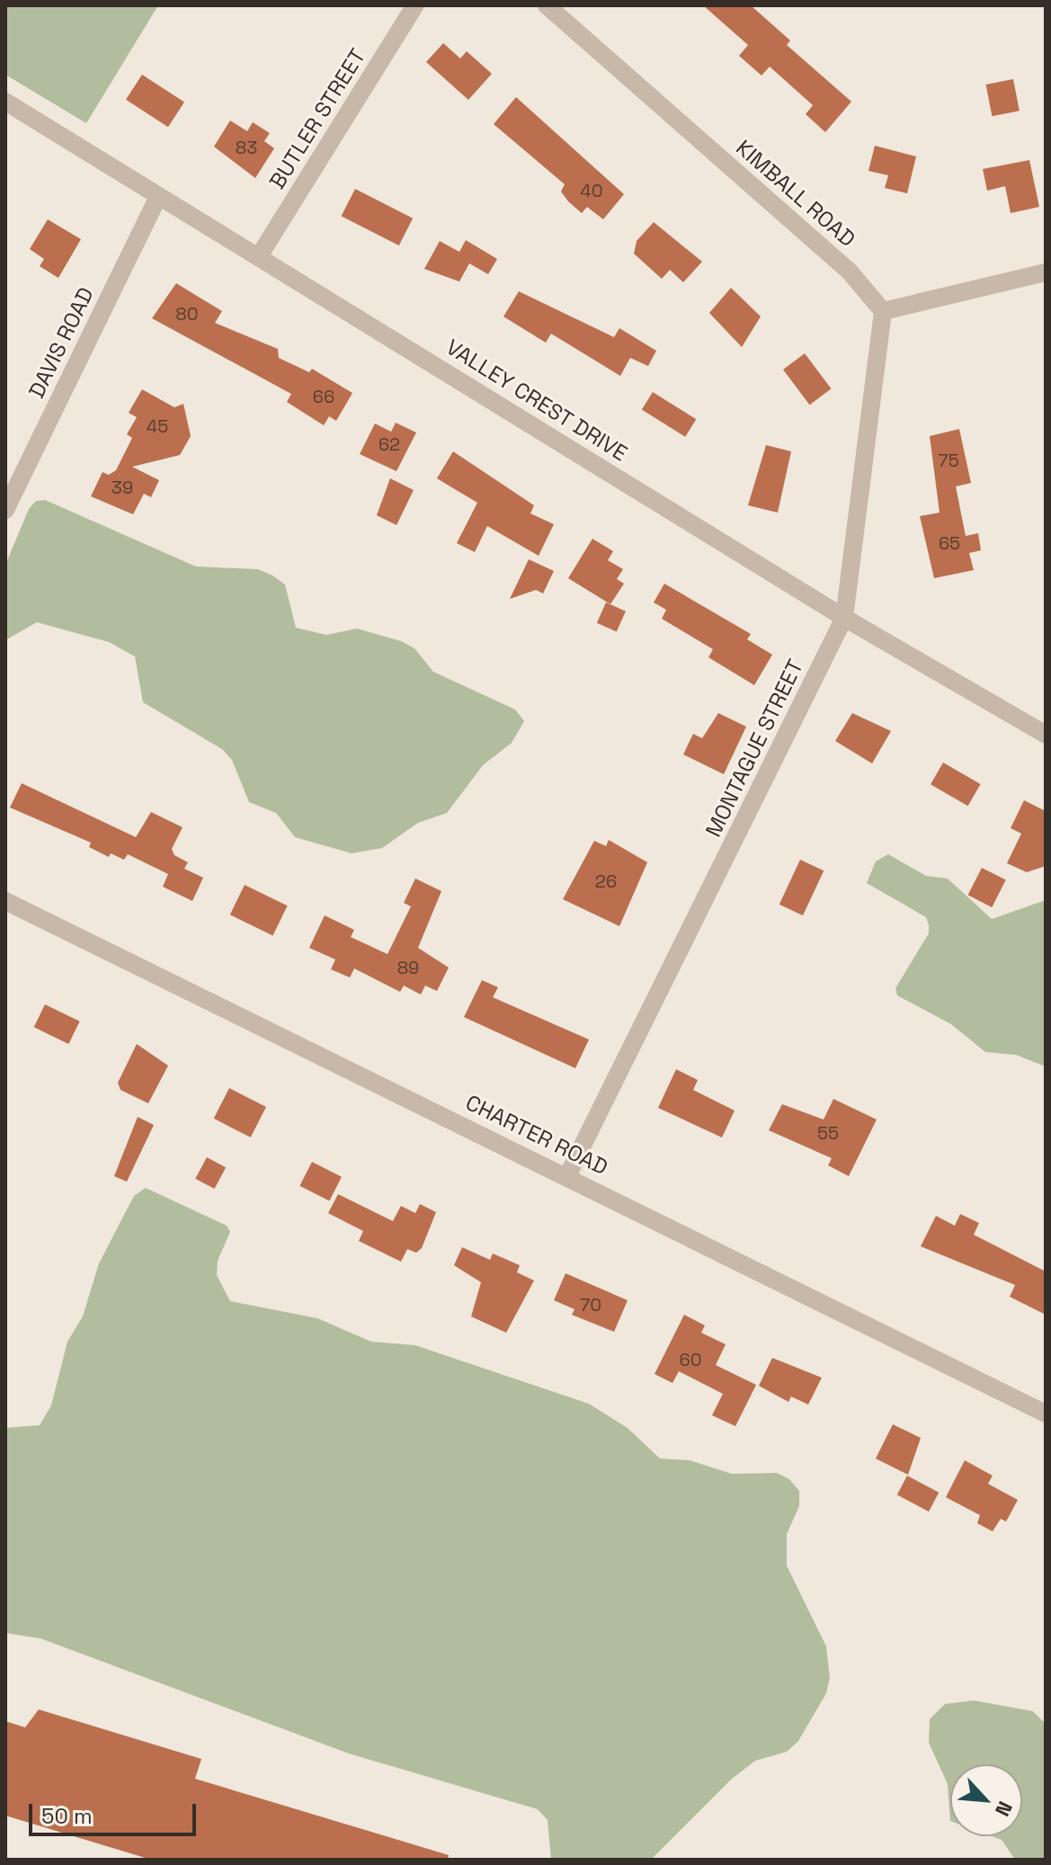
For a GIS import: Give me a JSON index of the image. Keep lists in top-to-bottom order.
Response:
{
  "streets": {
    "street": [
      "BUTLER STREET",
      "KIMBALL ROAD",
      "DAVIS ROAD",
      "VALLEY CREST DRIVE",
      "MONTAGUE STREET",
      "CHARTER ROAD"
    ]
  },
  "crossings": [
    ["BUTLER STREET", "VALLEY CREST DRIVE"],
    ["KIMBALL ROAD", "MONTAGUE STREET"],
    ["DAVIS ROAD", "VALLEY CREST DRIVE"],
    ["VALLEY CREST DRIVE", "MONTAGUE STREET"],
    ["MONTAGUE STREET", "CHARTER ROAD"]
  ],
  "house_numbers": [
    "83",
    "40",
    "80",
    "66",
    "45",
    "62",
    "75",
    "39",
    "65",
    "26",
    "89",
    "55",
    "70",
    "60"
  ],
  "scale_bar": "50 m",
  "north": "bottom right"
}
